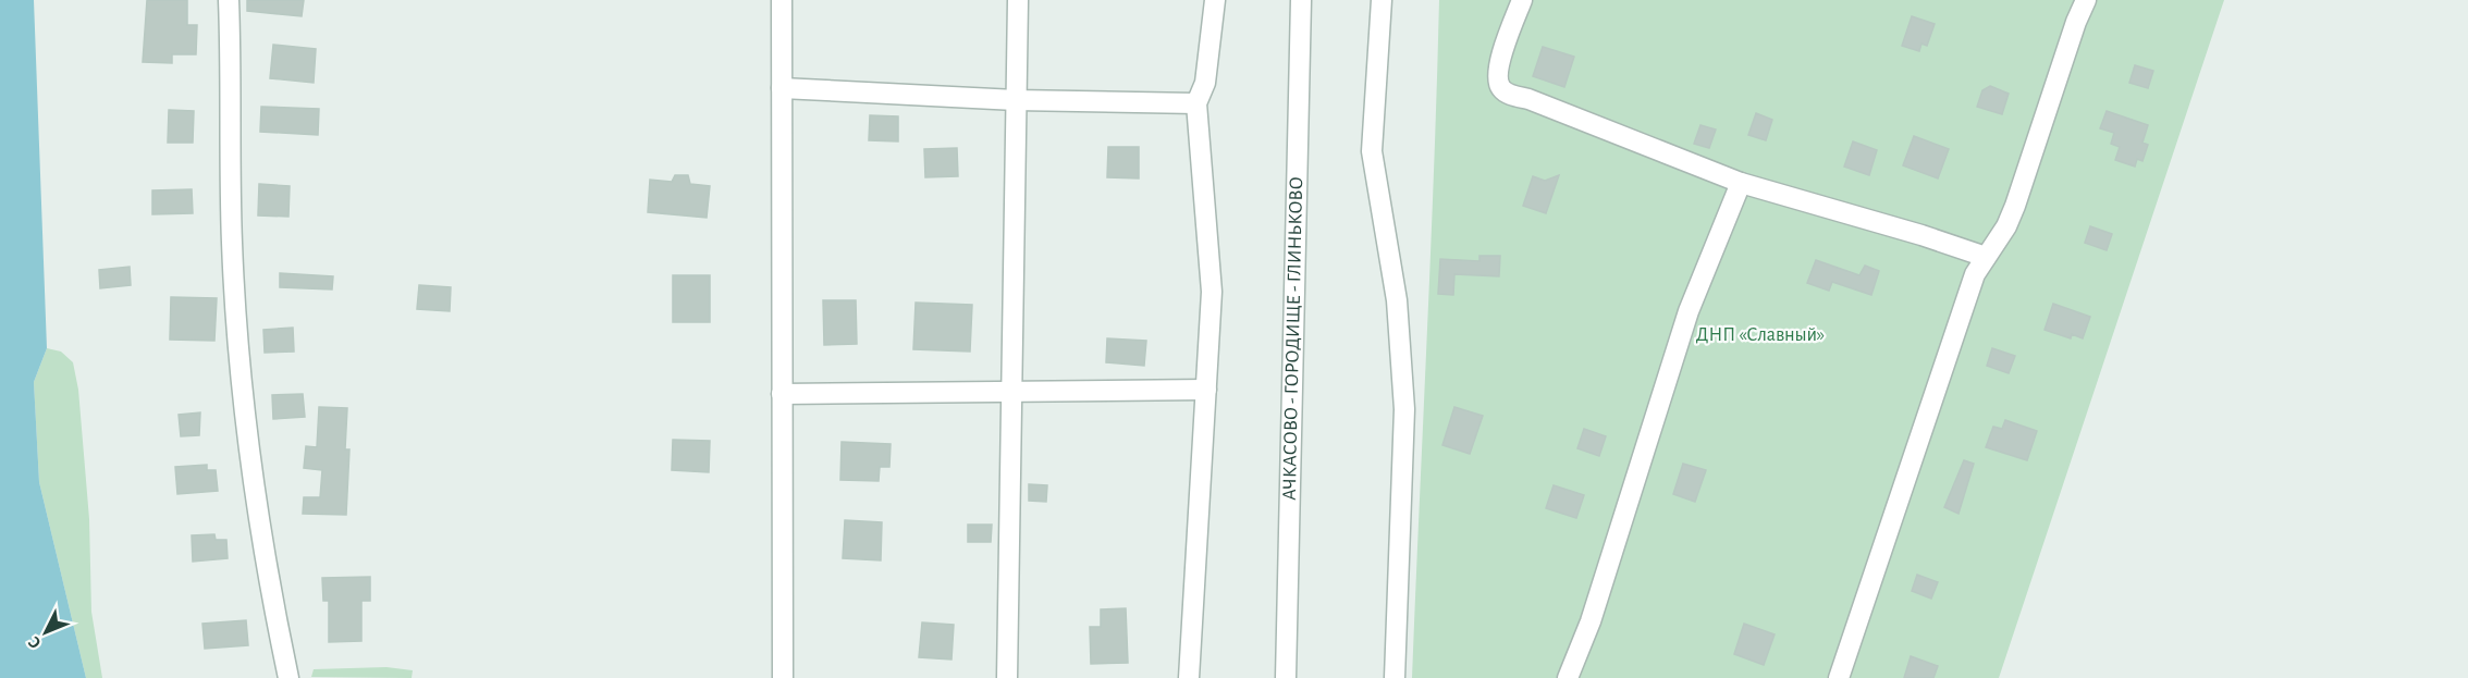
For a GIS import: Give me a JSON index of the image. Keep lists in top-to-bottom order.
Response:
{
  "streets": {
    "street": ["АЧКАСОВО - ГОРОДИЩЕ - ГЛИНЬКОВО"]
  },
  "parks": ["ДНП «Славный»"],
  "north": "bottom left"
}
